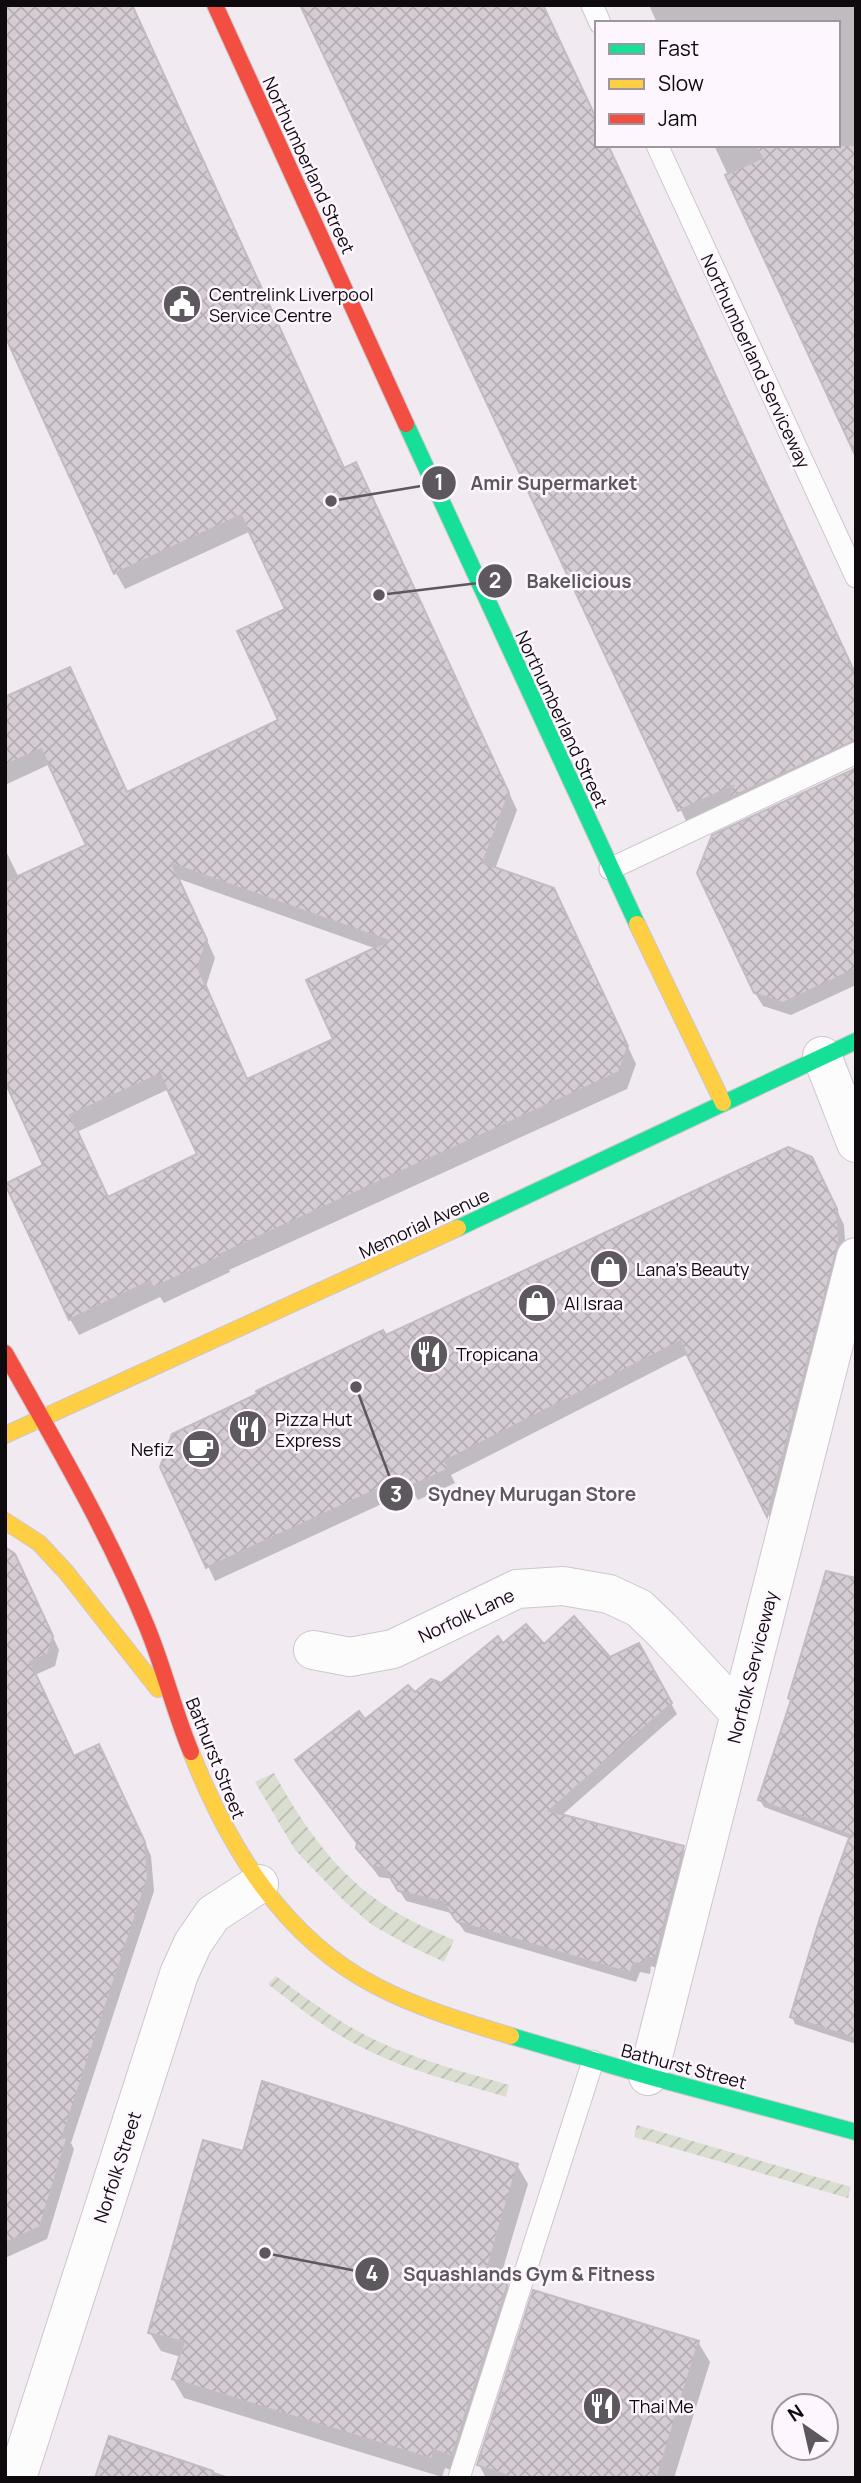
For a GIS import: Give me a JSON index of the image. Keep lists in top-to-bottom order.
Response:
{
  "streets": {
    "street": [
      "Northumberland Street",
      "Memorial Avenue",
      "Norfolk Lane",
      "Norfolk Serviceway",
      "Bathurst Street",
      "Norfolk Street"
    ],
    "lane": ["Northumberland Serviceway"]
  },
  "crossings": [
    ["Northumberland Street", "Memorial Avenue"],
    ["Memorial Avenue", "Bathurst Street"],
    ["Norfolk Lane", "Norfolk Serviceway"],
    ["Norfolk Serviceway", "Bathurst Street"],
    ["Bathurst Street", "Norfolk Street"]
  ],
  "places": {
    "public building": ["Centrelink Liverpool Service Centre"],
    "other": [
      "Amir Supermarket",
      "Bakelicious",
      "Sydney Murugan Store",
      "Squashlands Gym & Fitness"
    ],
    "shop": ["Lana's Beauty", "Al Israa"],
    "restaurant": ["Tropicana", "Pizza Hut Express", "Thai Me"],
    "cafe": ["Nefiz"]
  },
  "legend": ["Fast", "Slow", "Jam"],
  "north": "top left"
}
